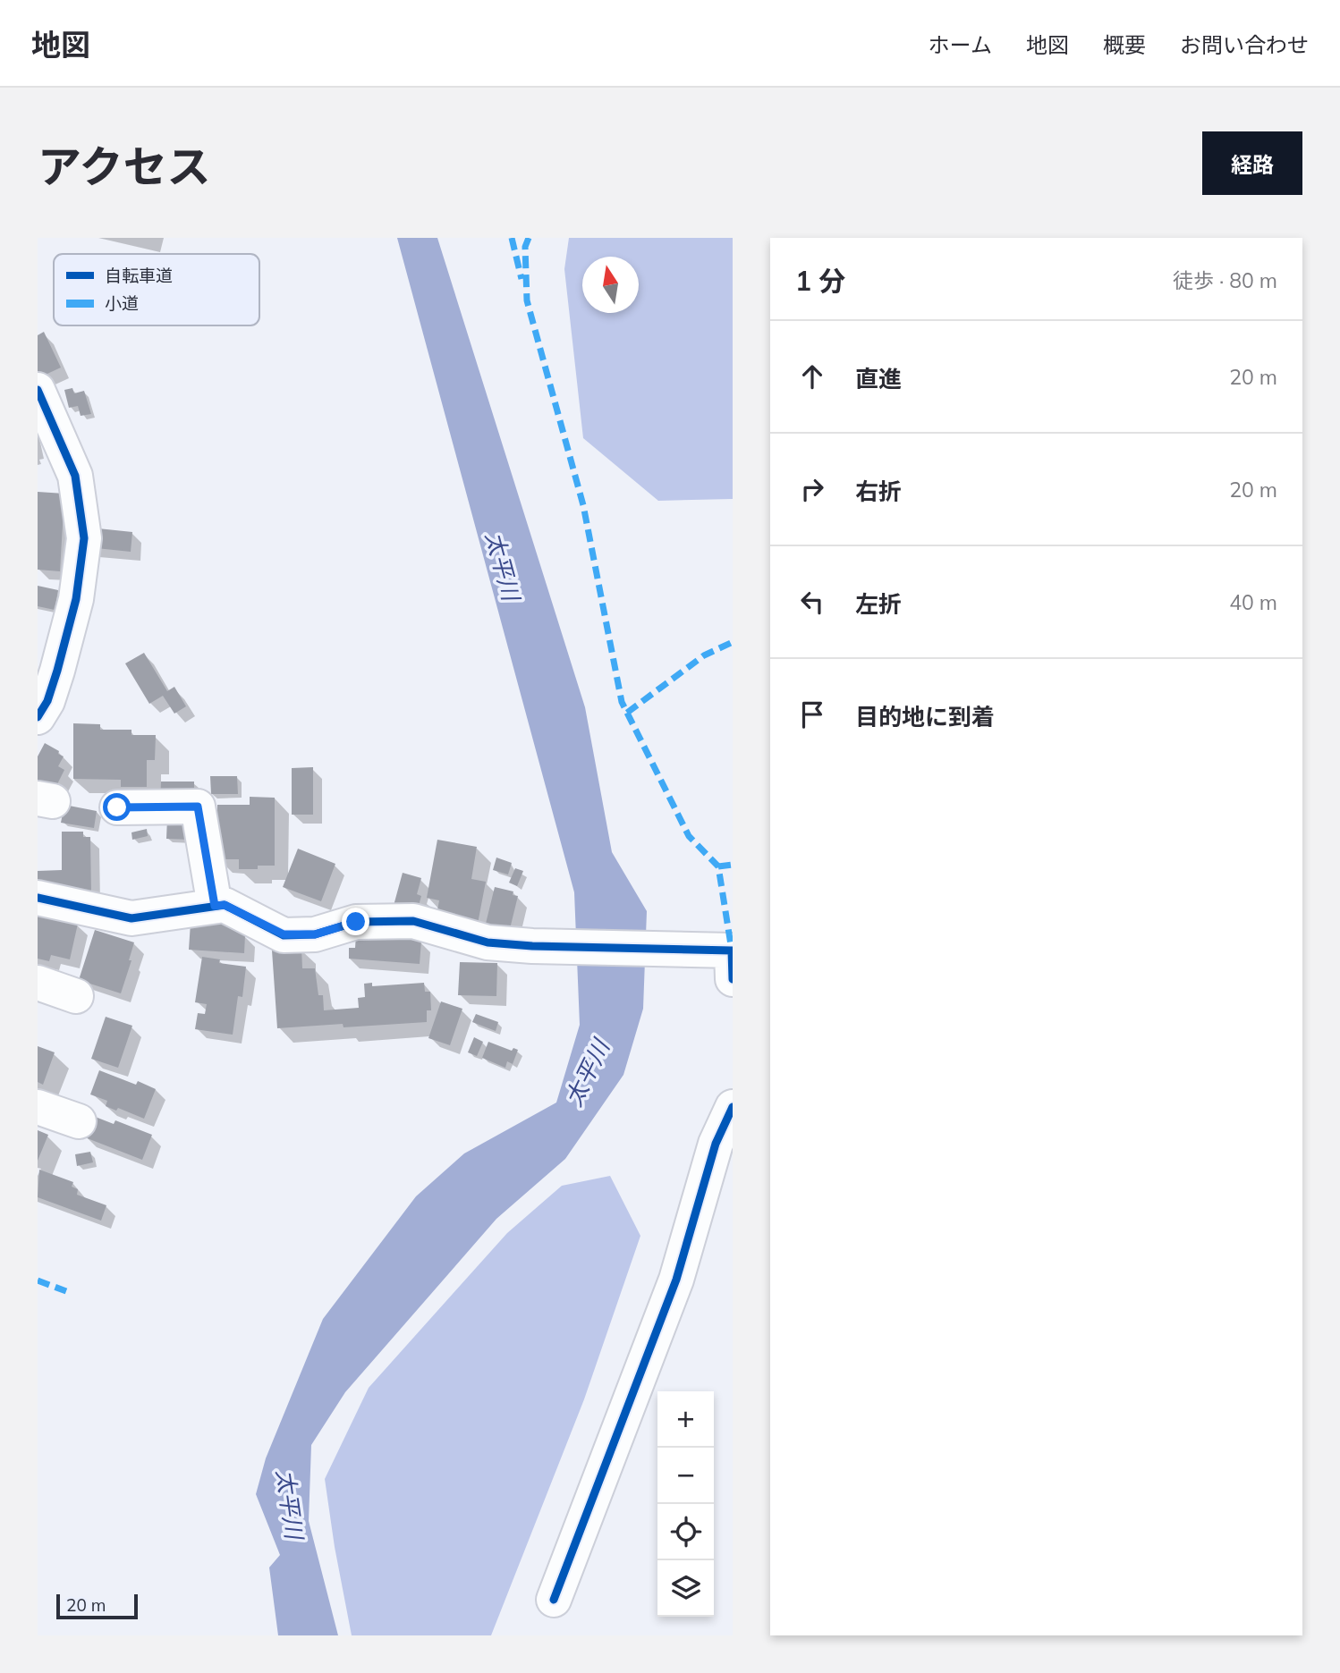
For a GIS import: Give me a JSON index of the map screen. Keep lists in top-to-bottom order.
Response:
{
  "water": ["太平川"],
  "legend": ["自転車道", "小道"],
  "scale_bar": "20 m",
  "north": "top",
  "page": {
    "header": "地図",
    "nav": [
      "ホーム",
      "地図",
      "概要",
      "お問い合わせ"
    ],
    "title": "アクセス",
    "buttons": "経路",
    "heading": ["1 分", "徒歩 · 80 m"],
    "list": [
      ["直進", "20 m"],
      ["右折", "20 m"],
      ["左折", "40 m"],
      "目的地に到着"
    ],
    "map_buttons": ["+", "−"],
    "scale": "20 m"
  }
}
